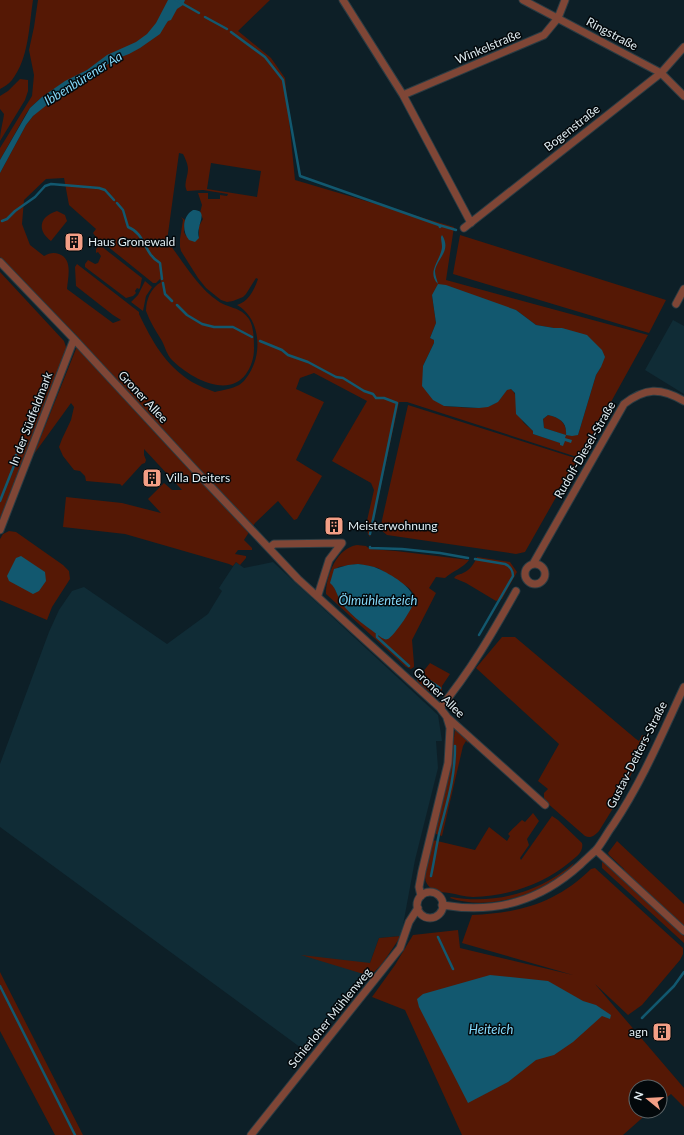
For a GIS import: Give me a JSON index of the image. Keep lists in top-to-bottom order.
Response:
{
  "streets": {
    "street": [
      "Ringstraße",
      "Winkelstraße",
      "Bogenstraße",
      "Groner Allee",
      "In der Südfeldmark",
      "Rudolf-Diesel-Straße",
      "Gustav-Deiters-Straße",
      "Schierloher Mühlenweg"
    ]
  },
  "crossings": [
    ["Ringstraße", "Winkelstraße"],
    ["Ringstraße", "Bogenstraße"],
    ["Groner Allee", "In der Südfeldmark"],
    ["Gustav-Deiters-Straße", "Schierloher Mühlenweg"]
  ],
  "water": ["Ibbenbürener Aa", "Ölmühlenteich", "Heiteich"],
  "places": {
    "building": [
      "Haus Gronewald",
      "Villa Deiters",
      "Meisterwohnung",
      "agn"
    ]
  },
  "north": "left"
}
